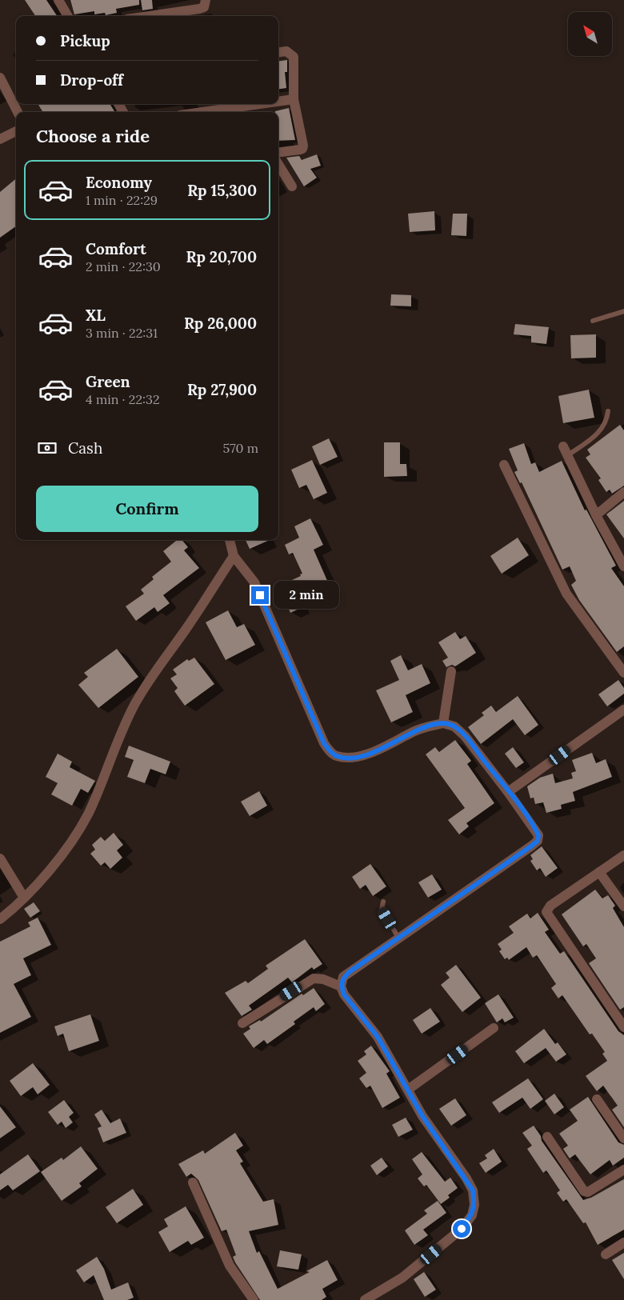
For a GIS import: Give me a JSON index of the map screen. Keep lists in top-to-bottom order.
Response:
{
  "north": "top left",
  "page": {
    "banner": ["Pickup", "Drop-off"],
    "heading": "Choose a ride",
    "list": [
      {
        "name": "Economy",
        "note": "1 min · 22:29",
        "value": "Rp 15,300"
      },
      {
        "name": "Comfort",
        "note": "2 min · 22:30",
        "value": "Rp 20,700"
      },
      {
        "name": "XL",
        "note": "3 min · 22:31",
        "value": "Rp 26,000"
      },
      {
        "name": "Green",
        "note": "4 min · 22:32",
        "value": "Rp 27,900"
      }
    ],
    "pay": ["Cash", "570 m"],
    "buttons": "Confirm",
    "bubble": "2 min"
  }
}
